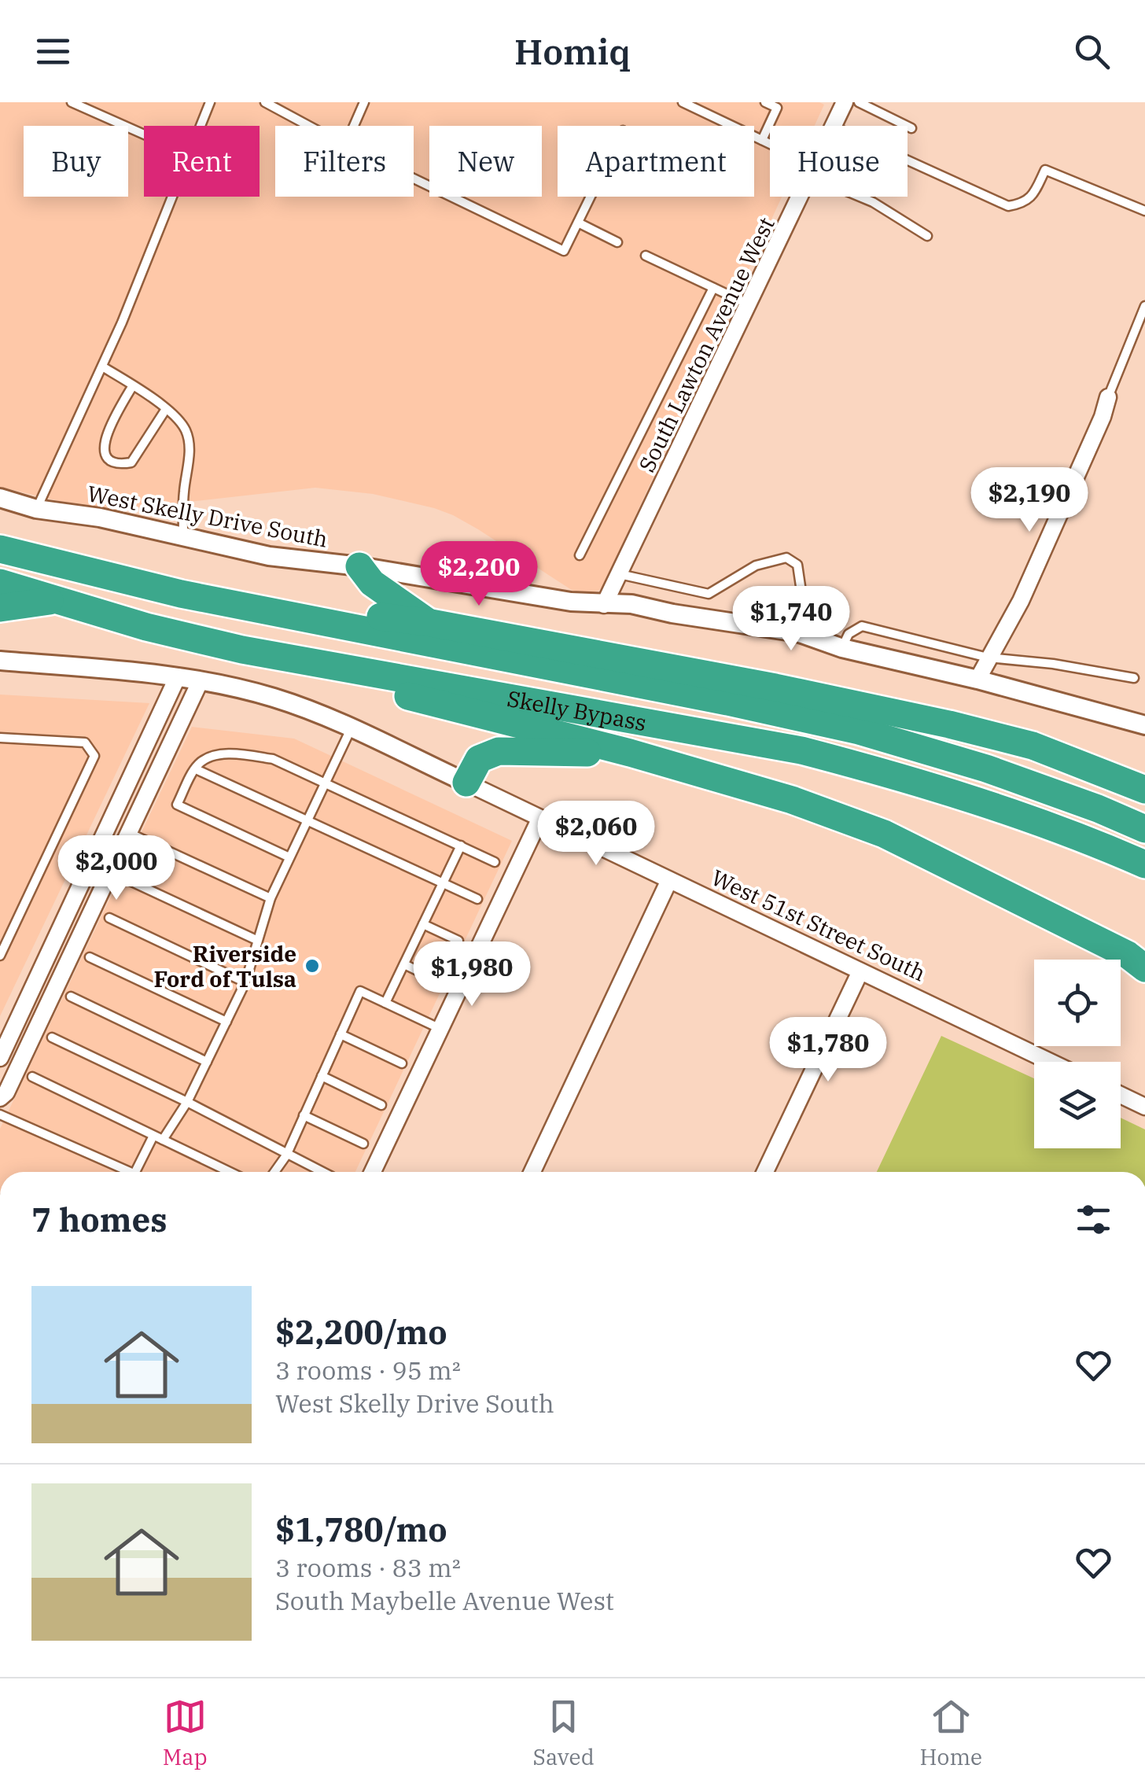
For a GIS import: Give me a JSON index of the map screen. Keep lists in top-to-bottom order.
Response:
{
  "streets": {
    "highway": ["Skelly Bypass"],
    "street": ["South Lawton Avenue West", "West Skelly Drive South", "West 51st Street South"]
  },
  "crossings": [
    ["South Lawton Avenue West", "West Skelly Drive South"]
  ],
  "places": ["Riverside Ford of Tulsa"],
  "page": {
    "header": "Homiq",
    "chip": [
      "Buy",
      "Rent",
      "Filters",
      "New",
      "Apartment",
      "House"
    ],
    "price": [
      "$2,190",
      "$2,200",
      "$1,740",
      "$2,060",
      "$2,000",
      "$1,980",
      "$1,780"
    ],
    "heading": "7 homes",
    "list": [
      {
        "name": "$2,200/mo",
        "note": "3 rooms · 95 m² · West Skelly Drive South"
      },
      {
        "name": "$1,780/mo",
        "note": "3 rooms · 83 m² · South Maybelle Avenue West"
      }
    ],
    "tabs": ["Map", "Saved", "Home"]
  }
}
